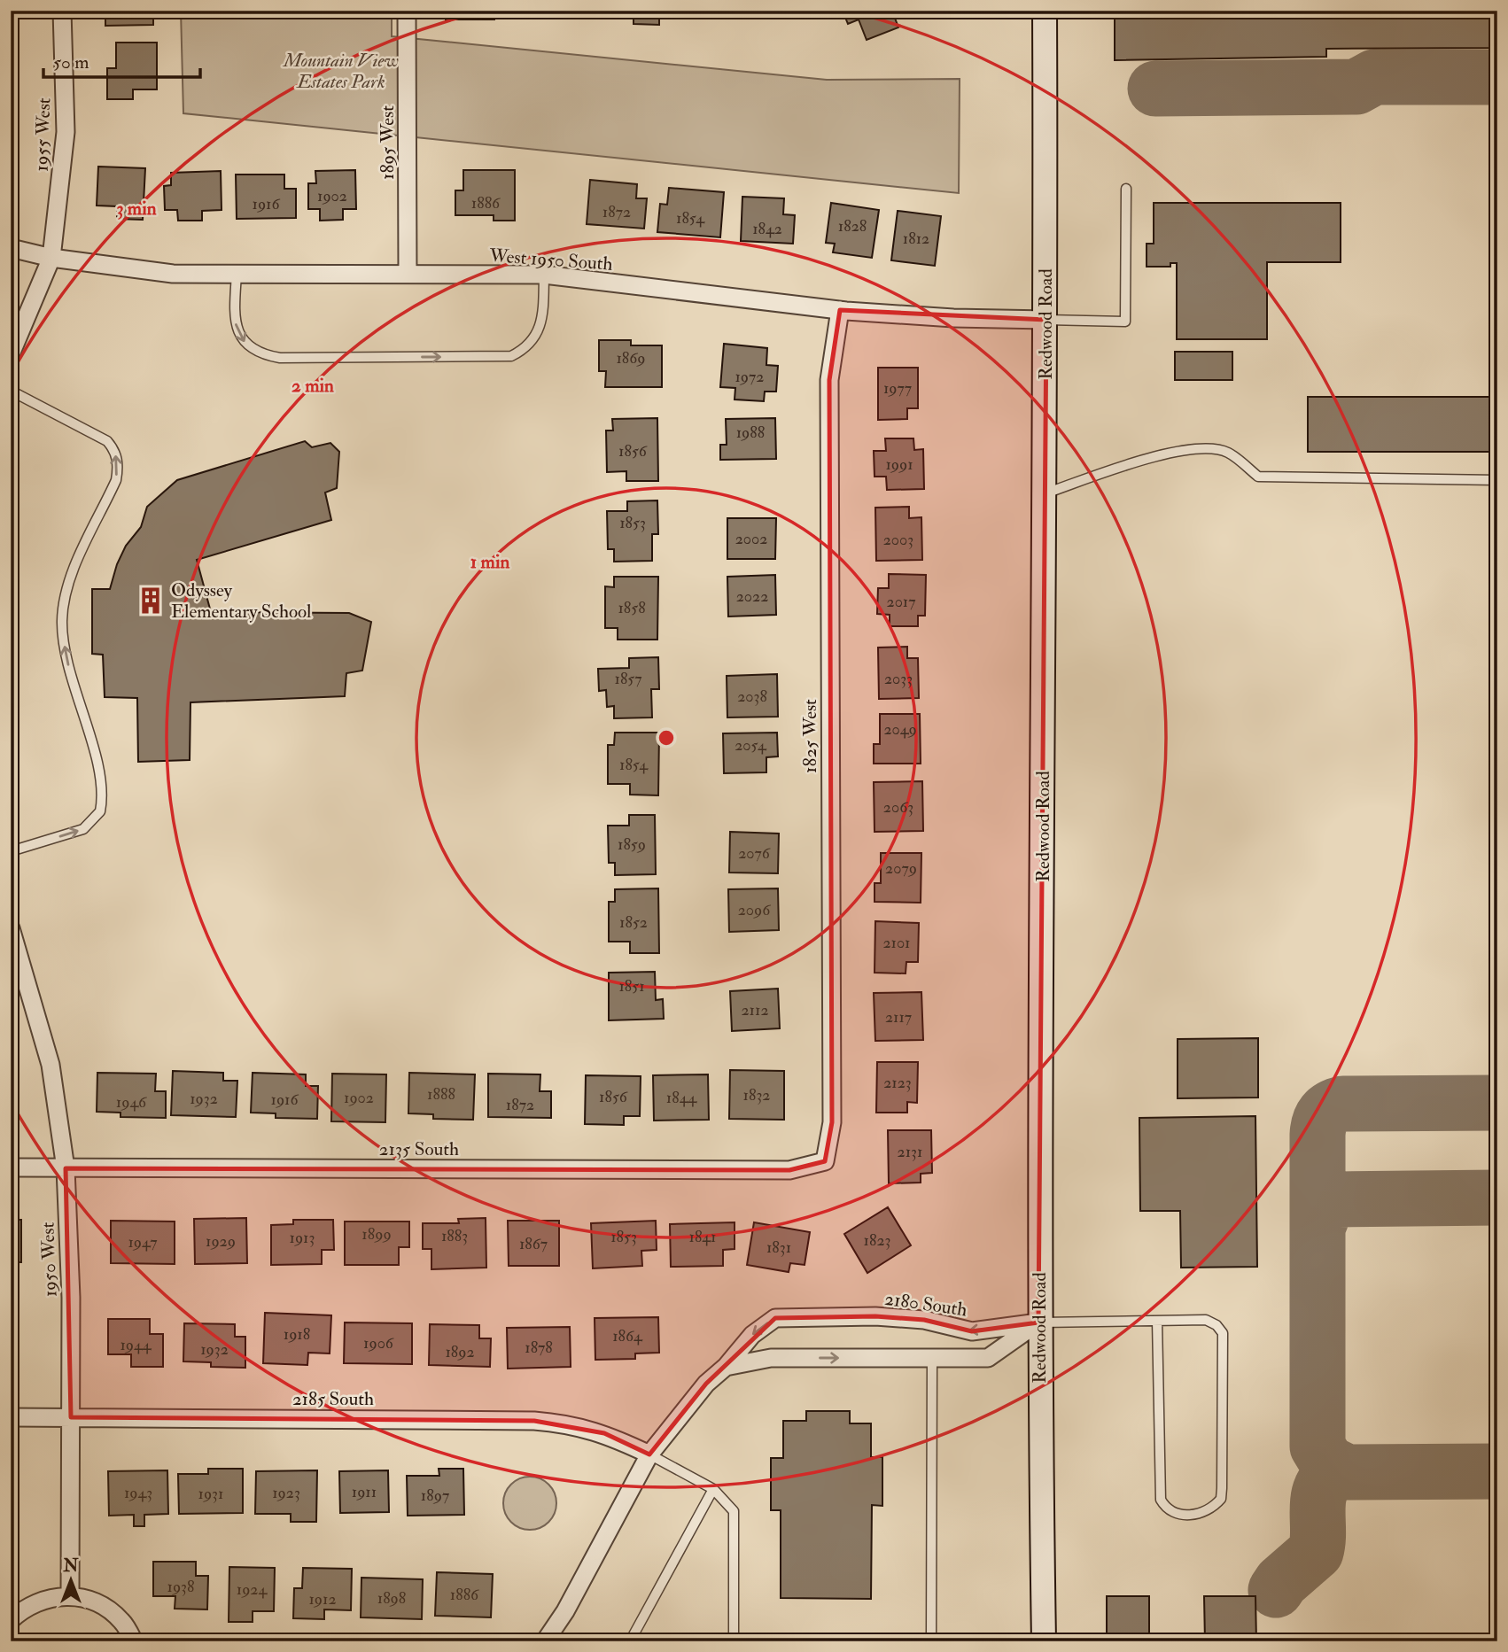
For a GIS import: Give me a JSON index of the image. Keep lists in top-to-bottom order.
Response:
{
  "streets": {
    "main road": ["Redwood Road"],
    "street": [
      "1955 West",
      "1895 West",
      "West 1950 South",
      "1825 West",
      "2135 South",
      "1950 West",
      "2180 South",
      "2185 South"
    ]
  },
  "crossings": [
    ["1955 West", "West 1950 South"],
    ["1895 West", "West 1950 South"],
    ["West 1950 South", "Redwood Road"],
    ["West 1950 South", "1825 West"],
    ["Redwood Road", "2180 South"],
    ["1825 West", "2135 South"],
    ["2135 South", "1950 West"],
    ["1950 West", "2185 South"],
    ["2180 South", "2185 South"]
  ],
  "parks": ["Mountain View Estates Park"],
  "places": {
    "building": ["Odyssey Elementary School"]
  },
  "house_numbers": [
    "1902",
    "1886",
    "1916",
    "1872",
    "1854",
    "1828",
    "1842",
    "1812",
    "1869",
    "1972",
    "1977",
    "1988",
    "1856",
    "1991",
    "1853",
    "2002",
    "2003",
    "2022",
    "2017",
    "1858",
    "1857",
    "2033",
    "2038",
    "2049",
    "2054",
    "1854",
    "2063",
    "1859",
    "2076",
    "2079",
    "2096",
    "1852",
    "2101",
    "1851",
    "2112",
    "2117",
    "2123",
    "1888",
    "1832",
    "1856",
    "1902",
    "1844",
    "1932",
    "1916",
    "1946",
    "1872",
    "2131",
    "1899",
    "1883",
    "1853",
    "1841",
    "1913",
    "1823",
    "1929",
    "1947",
    "1867",
    "1831",
    "1918",
    "1864",
    "1906",
    "1944",
    "1878",
    "1932",
    "1892",
    "1911",
    "1943",
    "1923",
    "1931",
    "1897",
    "1938",
    "1924",
    "1886",
    "1898",
    "1912"
  ],
  "scale_bar": "50 m",
  "north": "top",
  "rings": ["3 min", "2 min", "1 min"]
}
